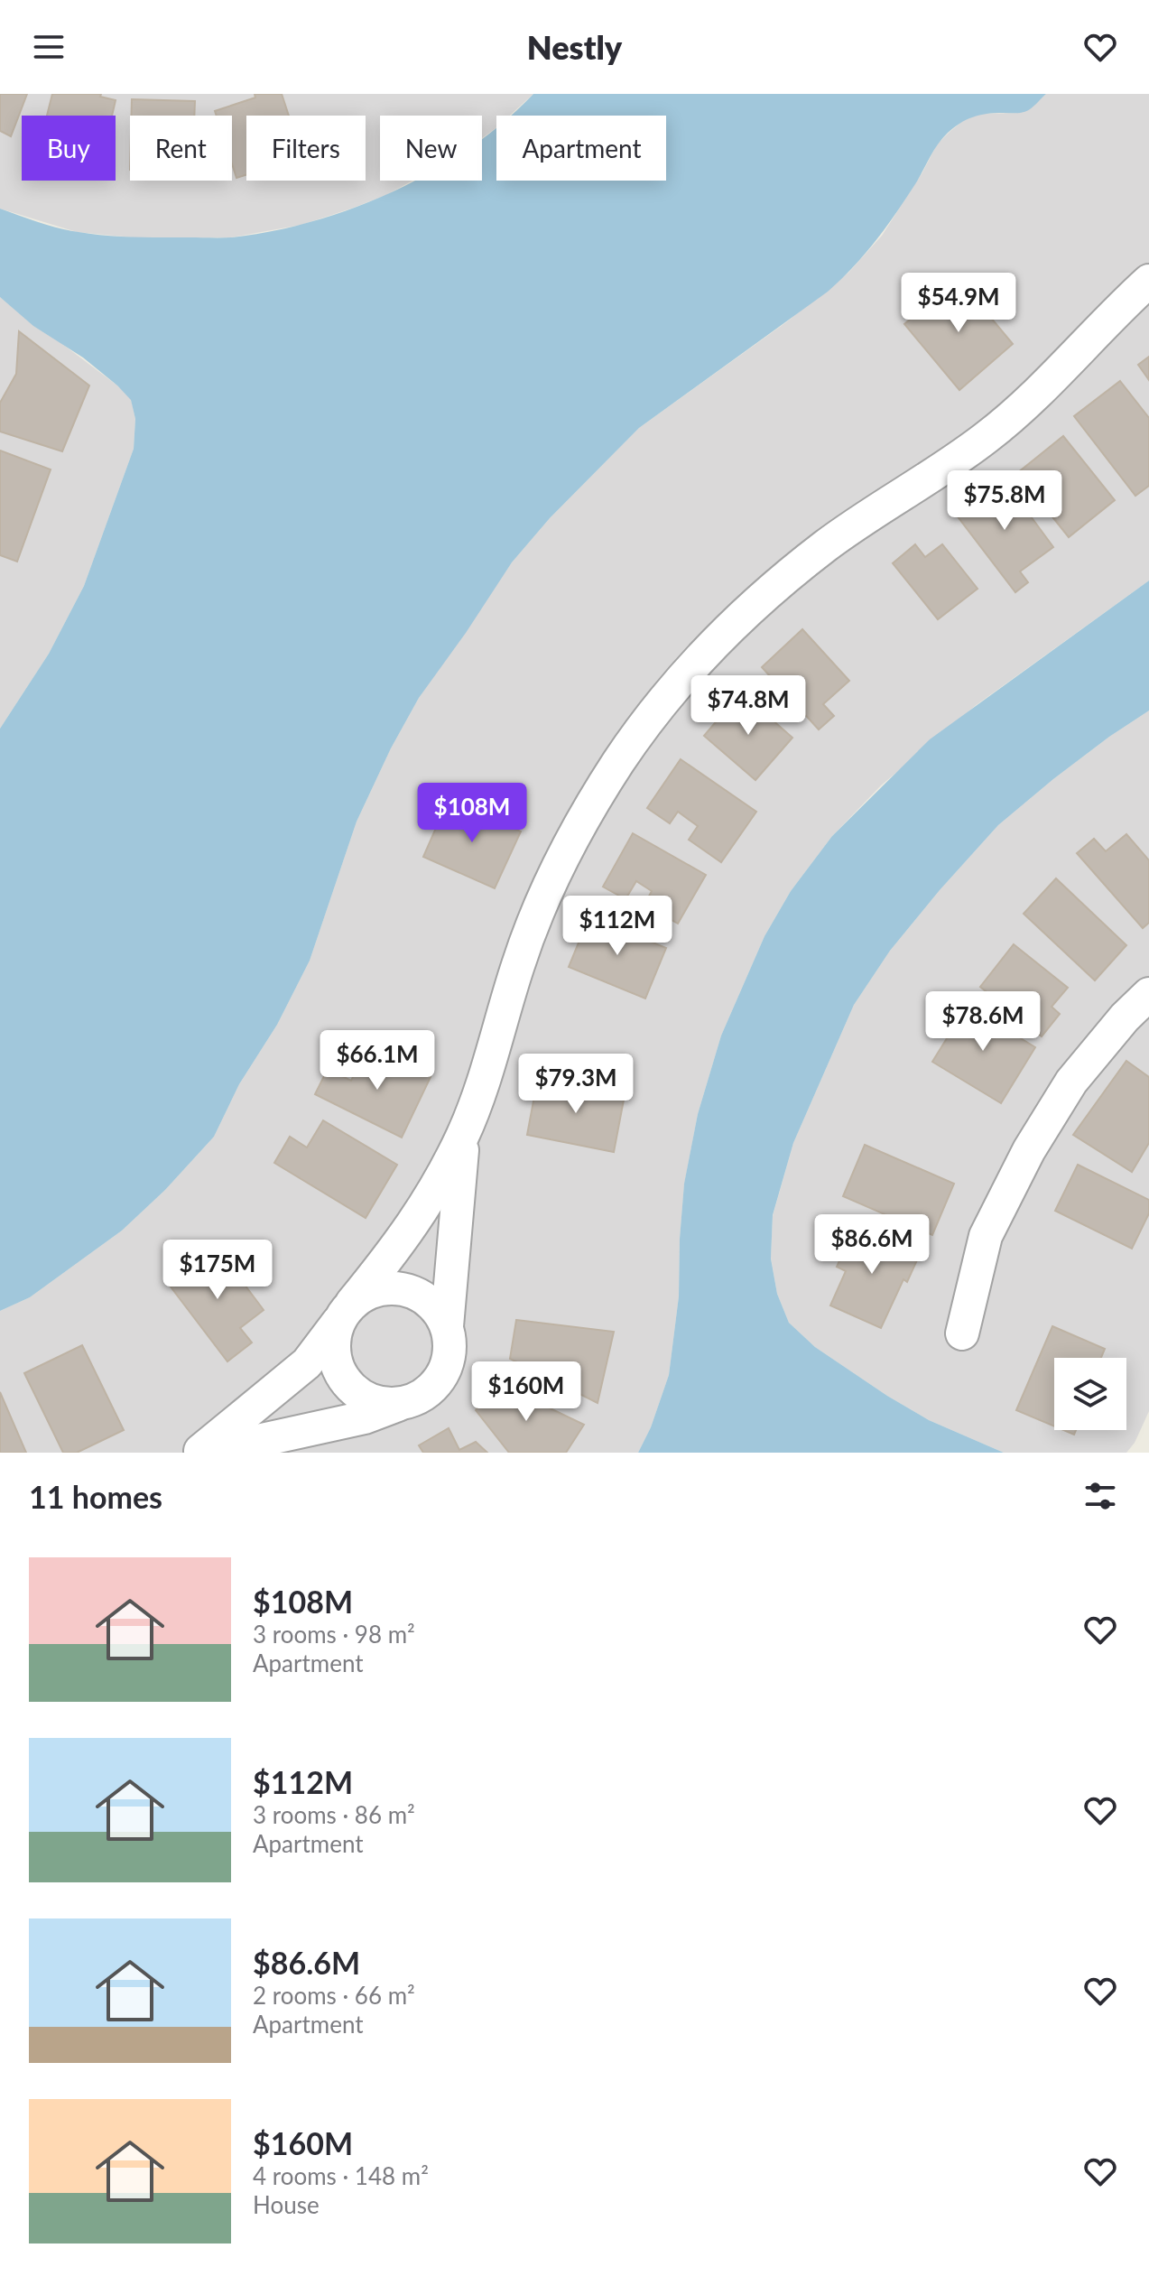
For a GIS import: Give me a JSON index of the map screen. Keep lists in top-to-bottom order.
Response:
{
  "page": {
    "header": "Nestly",
    "chip": [
      "Buy",
      "Rent",
      "Filters",
      "New",
      "Apartment"
    ],
    "price": [
      "$54.9M",
      "$75.8M",
      "$74.8M",
      "$108M",
      "$112M",
      "$78.6M",
      "$66.1M",
      "$79.3M",
      "$86.6M",
      "$175M",
      "$160M"
    ],
    "heading": "11 homes",
    "list": [
      {
        "name": "$108M",
        "note": "3 rooms · 98 m² · Apartment"
      },
      {
        "name": "$112M",
        "note": "3 rooms · 86 m² · Apartment"
      },
      {
        "name": "$86.6M",
        "note": "2 rooms · 66 m² · Apartment"
      },
      {
        "name": "$160M",
        "note": "4 rooms · 148 m² · House"
      }
    ]
  }
}
